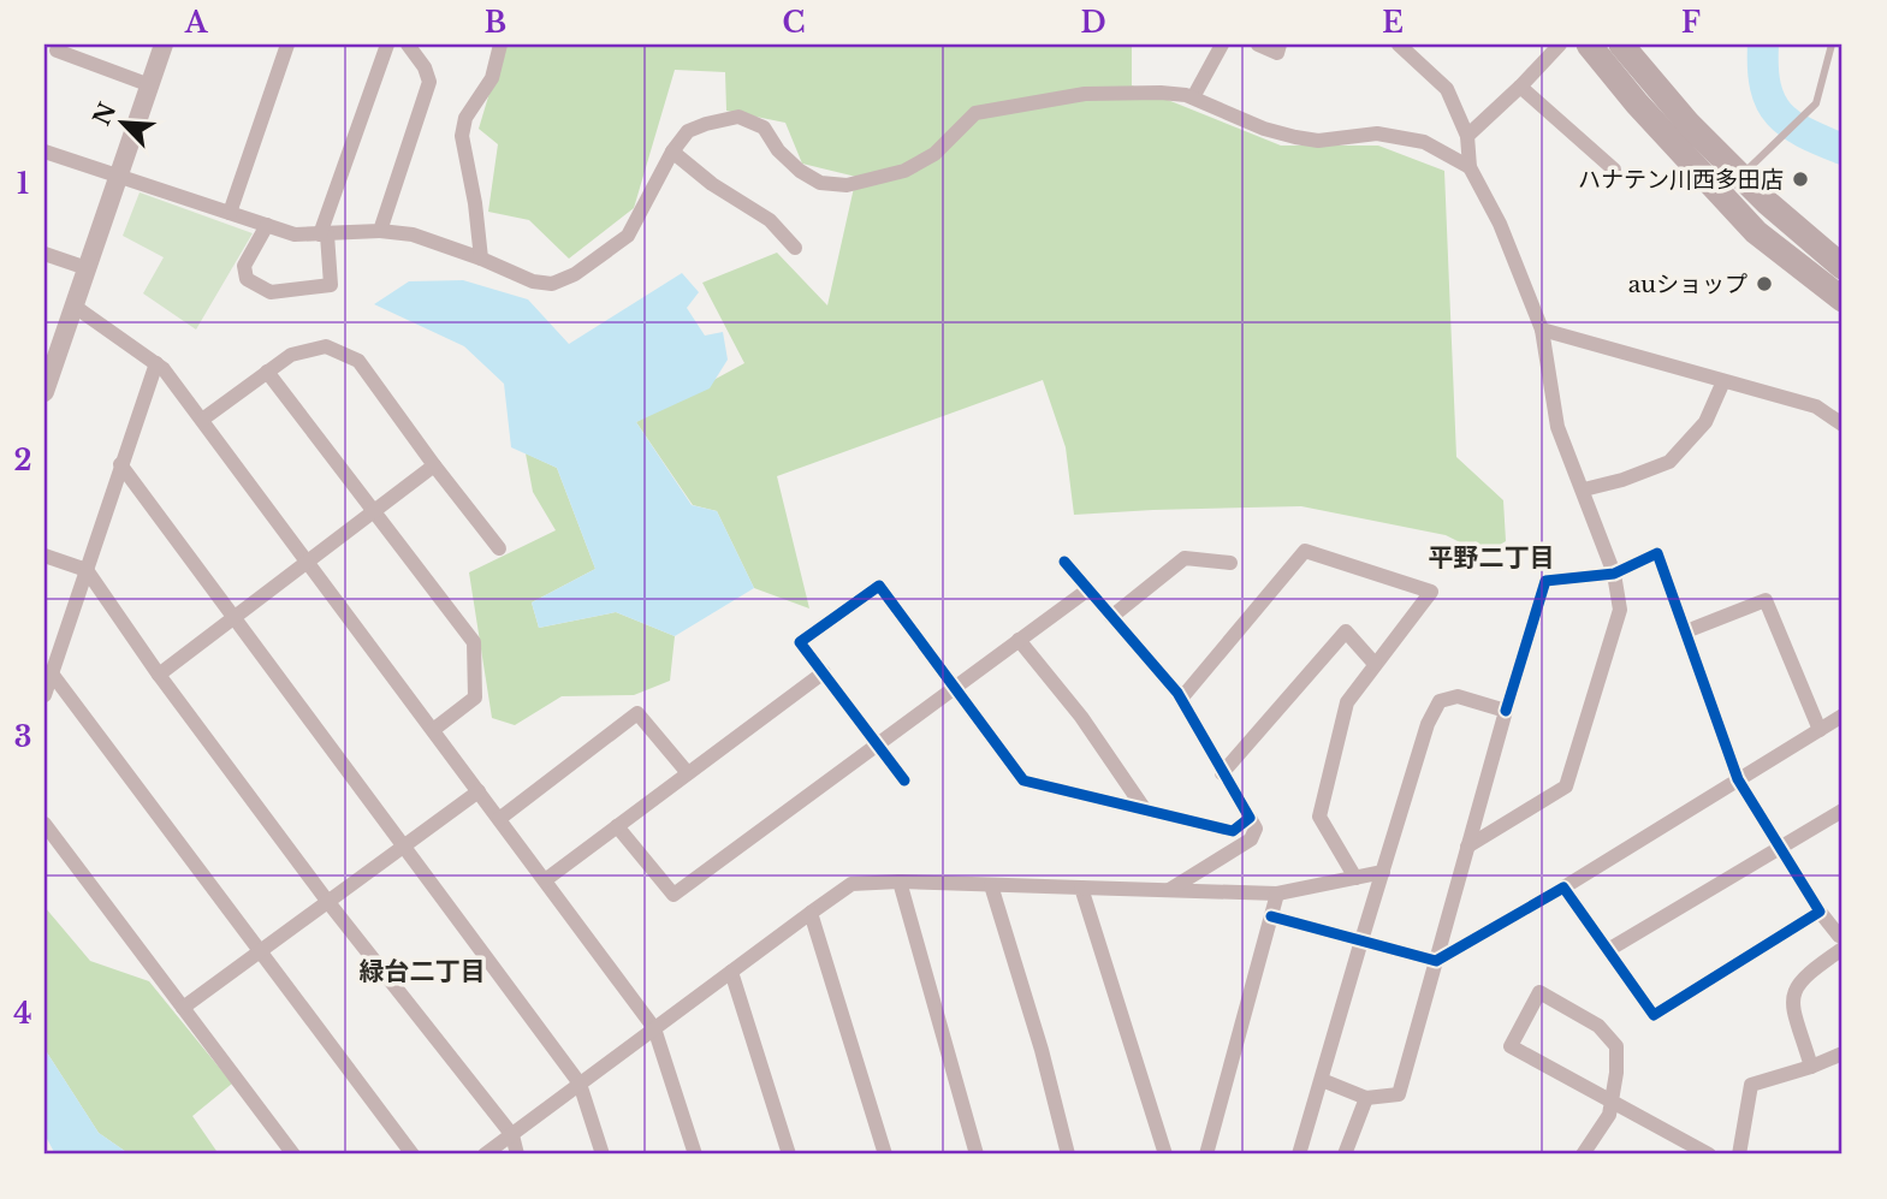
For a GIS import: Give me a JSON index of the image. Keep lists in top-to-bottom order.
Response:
{
  "districts": ["平野二丁目", "緑台二丁目"],
  "places": ["ハナテン川西多田店", "auショップ"],
  "north": "top left",
  "grid": {
    "columns": [
      "A",
      "B",
      "C",
      "D",
      "E",
      "F"
    ],
    "rows": [
      "1",
      "2",
      "3",
      "4"
    ]
  }
}
